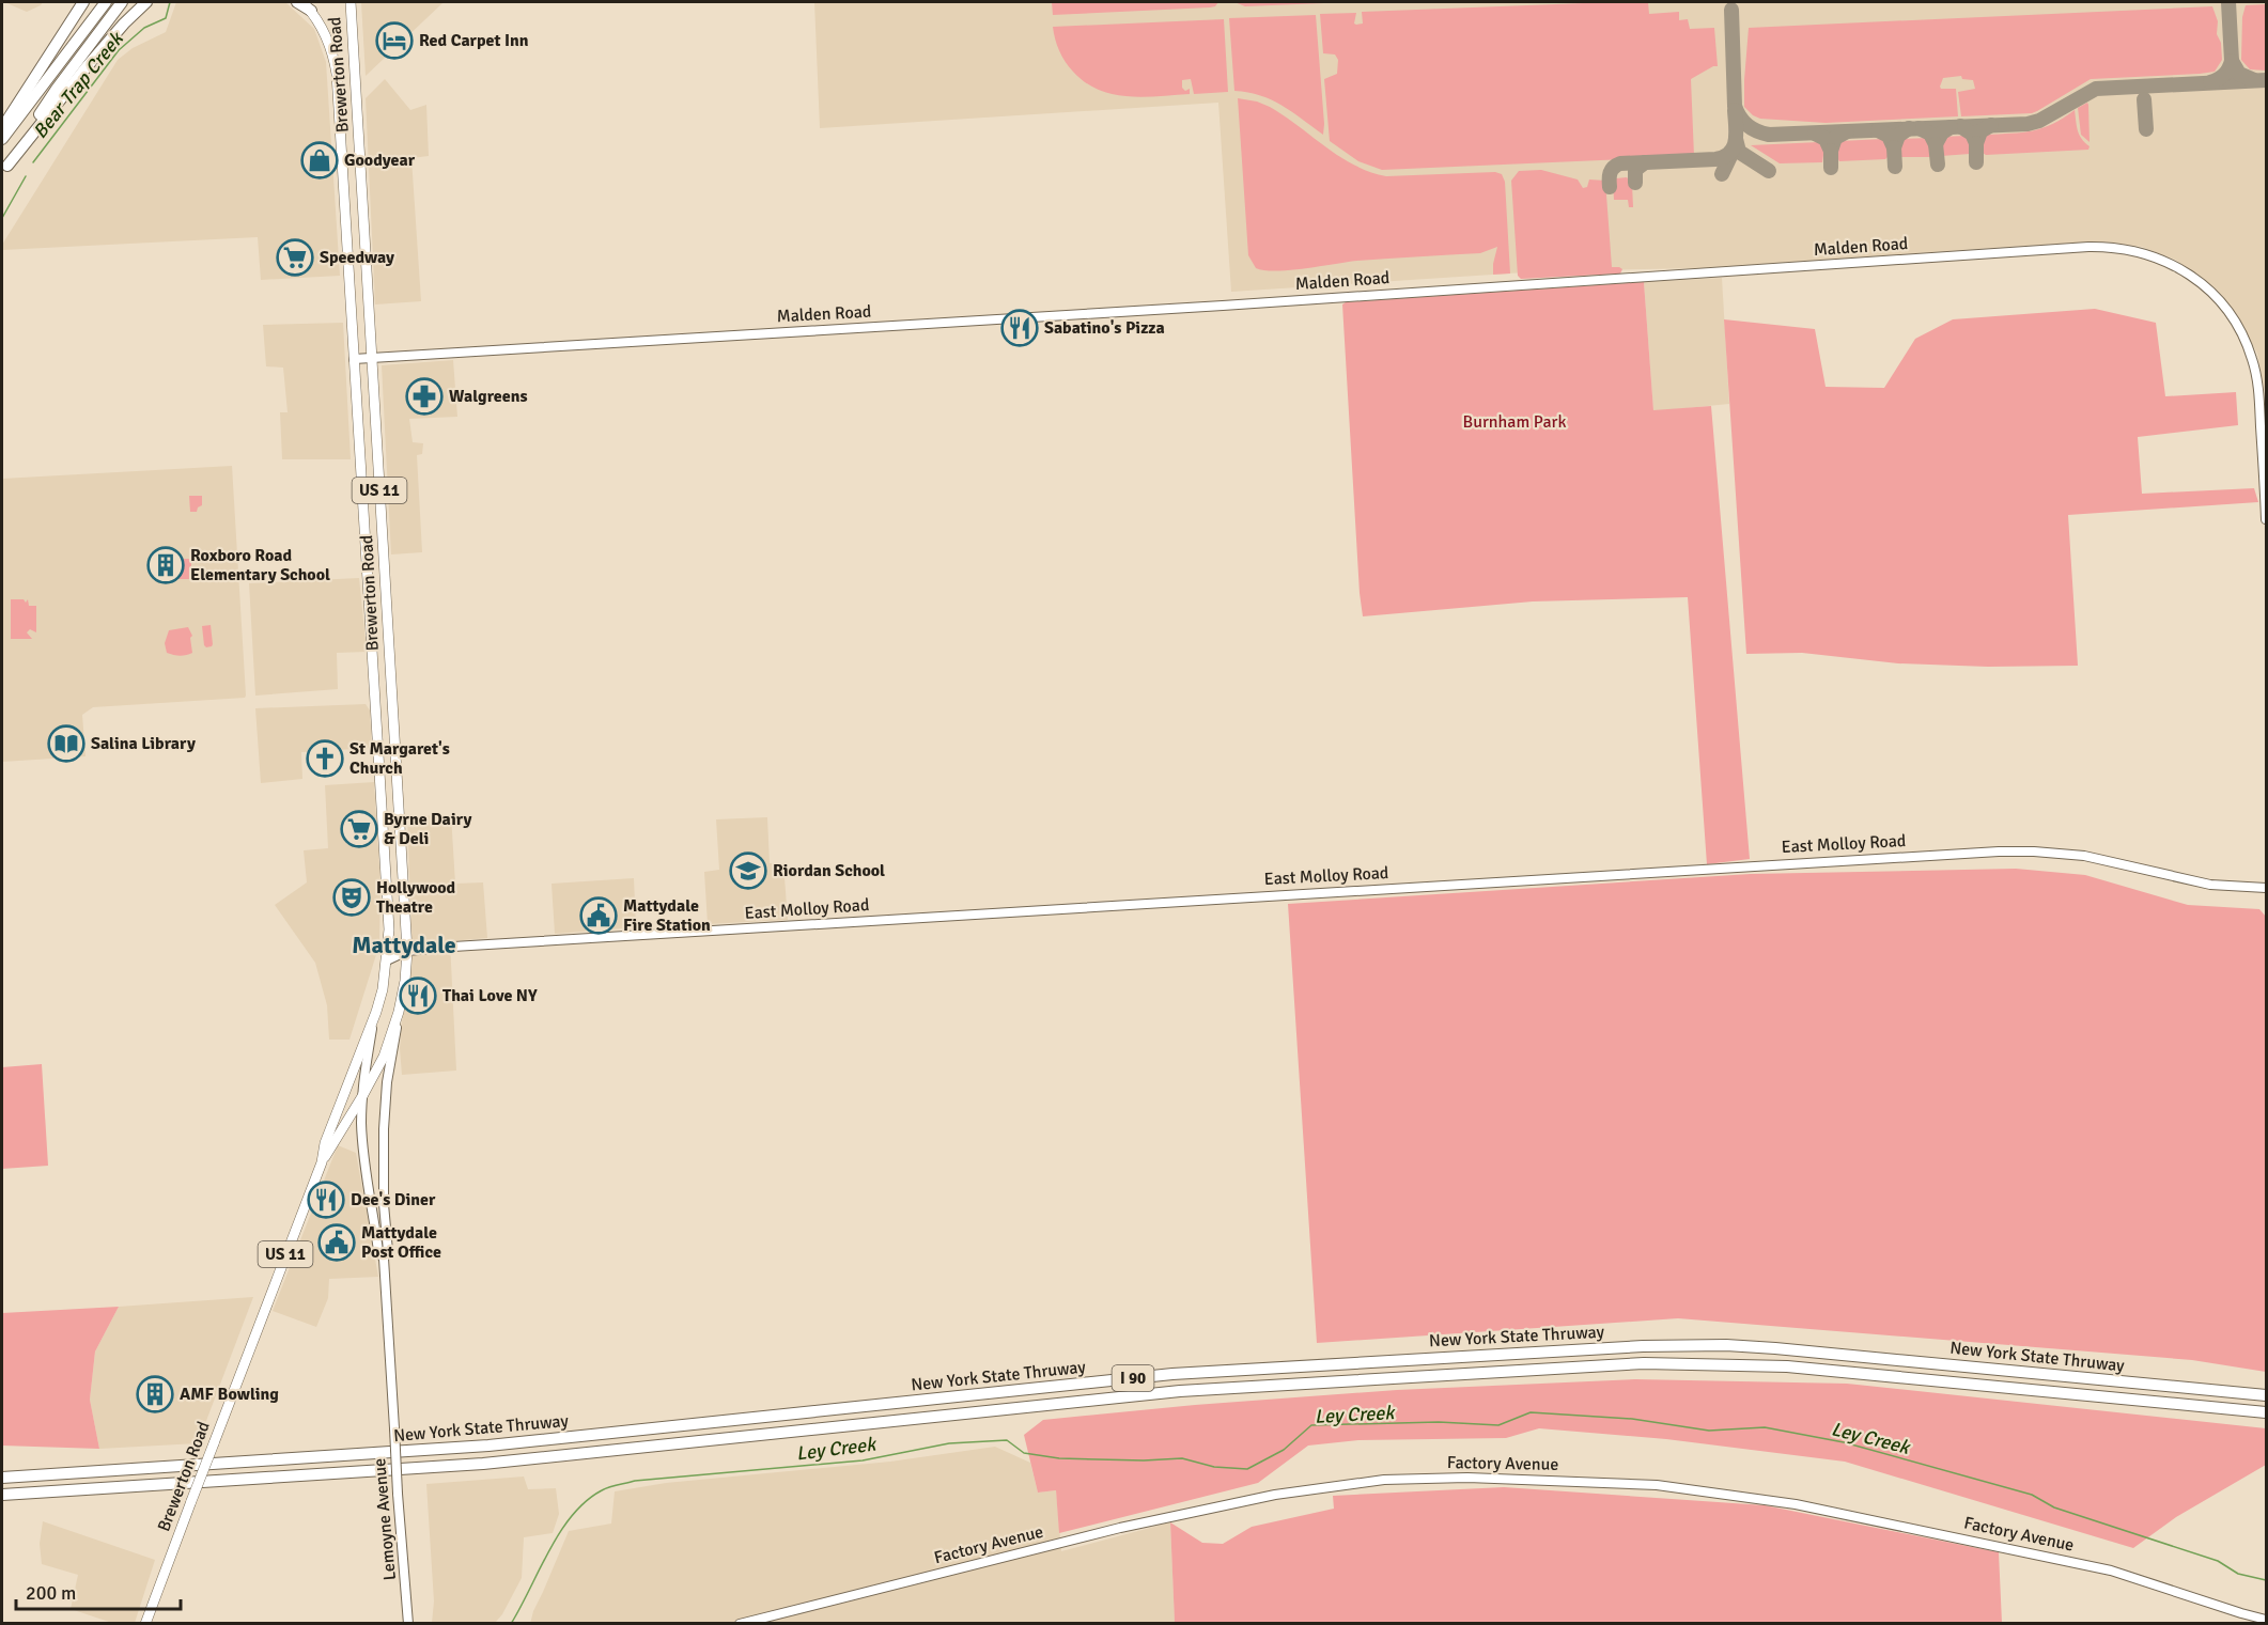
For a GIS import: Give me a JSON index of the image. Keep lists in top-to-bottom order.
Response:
{
  "streets": {
    "highway": ["New York State Thruway", "I 90"],
    "main road": ["Brewerton Road", "US 11"],
    "street": [
      "Malden Road",
      "East Molloy Road",
      "Factory Avenue",
      "Lemoyne Avenue"
    ]
  },
  "crossings": [
    ["Brewerton Road", "Malden Road"],
    ["Brewerton Road", "East Molloy Road"],
    ["Brewerton Road", "Lemoyne Avenue"]
  ],
  "districts": ["Mattydale"],
  "water": ["Bear Trap Creek", "Ley Creek"],
  "parks": ["Burnham Park"],
  "places": {
    "hotel": ["Red Carpet Inn"],
    "shop": ["Goodyear"],
    "supermarket": ["Speedway", "Byrne Dairy & Deli"],
    "restaurant": ["Sabatino's Pizza", "Thai Love NY", "Dee's Diner"],
    "pharmacy": ["Walgreens"],
    "building": ["Roxboro Road Elementary School", "AMF Bowling"],
    "library": ["Salina Library"],
    "church": ["St Margaret's Church"],
    "school or university": ["Riordan School"],
    "theatre": ["Hollywood Theatre"],
    "public building": ["Mattydale Fire Station", "Mattydale Post Office"]
  },
  "scale_bar": "200 m"
}
